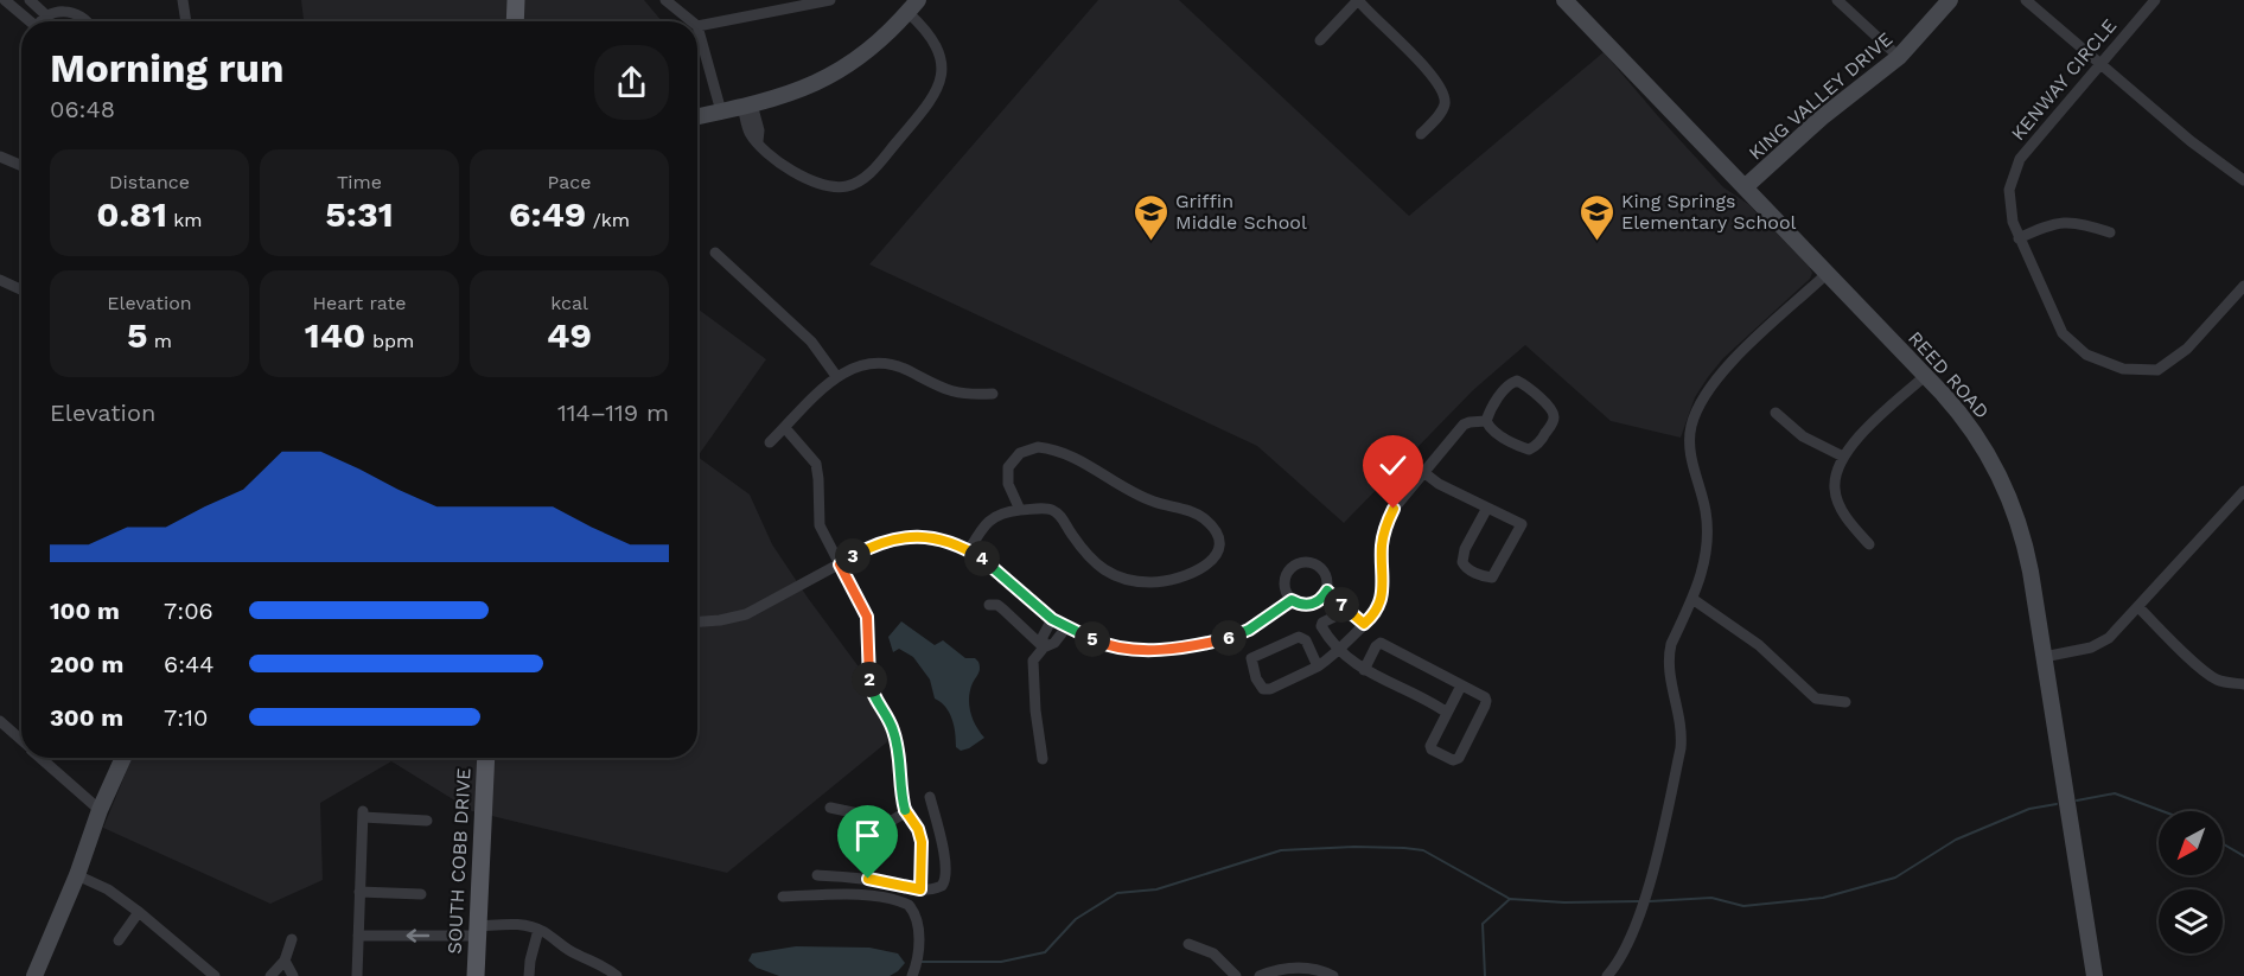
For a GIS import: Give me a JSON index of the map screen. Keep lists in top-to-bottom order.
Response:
{
  "streets": {
    "main road": ["SOUTH COBB DRIVE"],
    "street": ["KENWAY CIRCLE", "KING VALLEY DRIVE", "REED ROAD"]
  },
  "crossings": [
    ["KING VALLEY DRIVE", "REED ROAD"]
  ],
  "places": {
    "school or university": ["Griffin Middle School", "King Springs Elementary School"]
  },
  "north": "bottom left",
  "page": {
    "heading": ["Morning run", "06:48"],
    "stats": [
      ["Distance", "0.81 km"],
      ["Time", "5:31"],
      ["Pace", "6:49 /km"],
      ["Elevation", "5 m"],
      ["Heart rate", "140 bpm"],
      ["kcal", "49"]
    ],
    "chart": ["Elevation", "114–119 m"],
    "pins": [
      "3",
      "4",
      "7",
      "6",
      "5",
      "2"
    ],
    "list": [
      {
        "name": "100 m",
        "note": "7:06"
      },
      {
        "name": "200 m",
        "note": "6:44"
      },
      {
        "name": "300 m",
        "note": "7:10"
      }
    ]
  }
}
